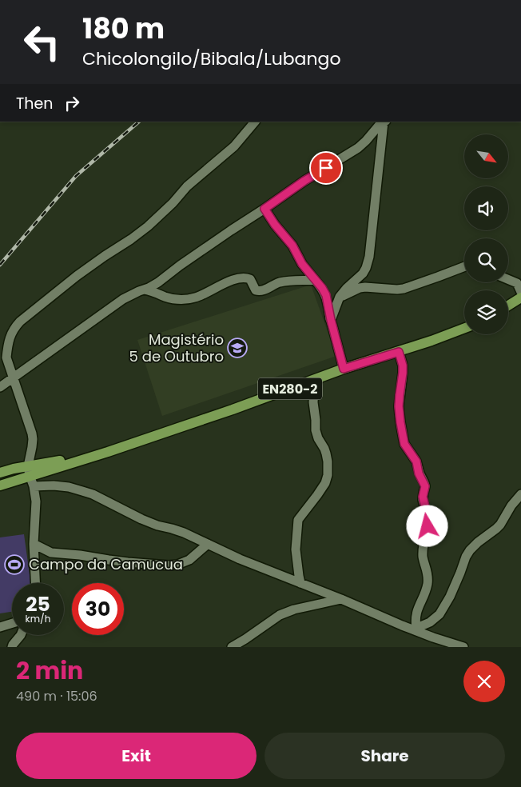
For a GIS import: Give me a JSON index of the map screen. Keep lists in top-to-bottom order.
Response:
{
  "streets": {
    "main road": ["EN280-2"]
  },
  "places": {
    "school or university": ["Magistério 5 de Outubro"],
    "sports": ["Campo da Camucua"]
  },
  "north": "bottom right",
  "page": {
    "turn": ["180 m", "Chicolongilo/Bibala/Lubango"],
    "then": "Then",
    "speed": "25 km/h",
    "limit": "30",
    "heading": ["2 min", "490 m · 15:06"],
    "buttons": ["Exit", "Share"]
  }
}
